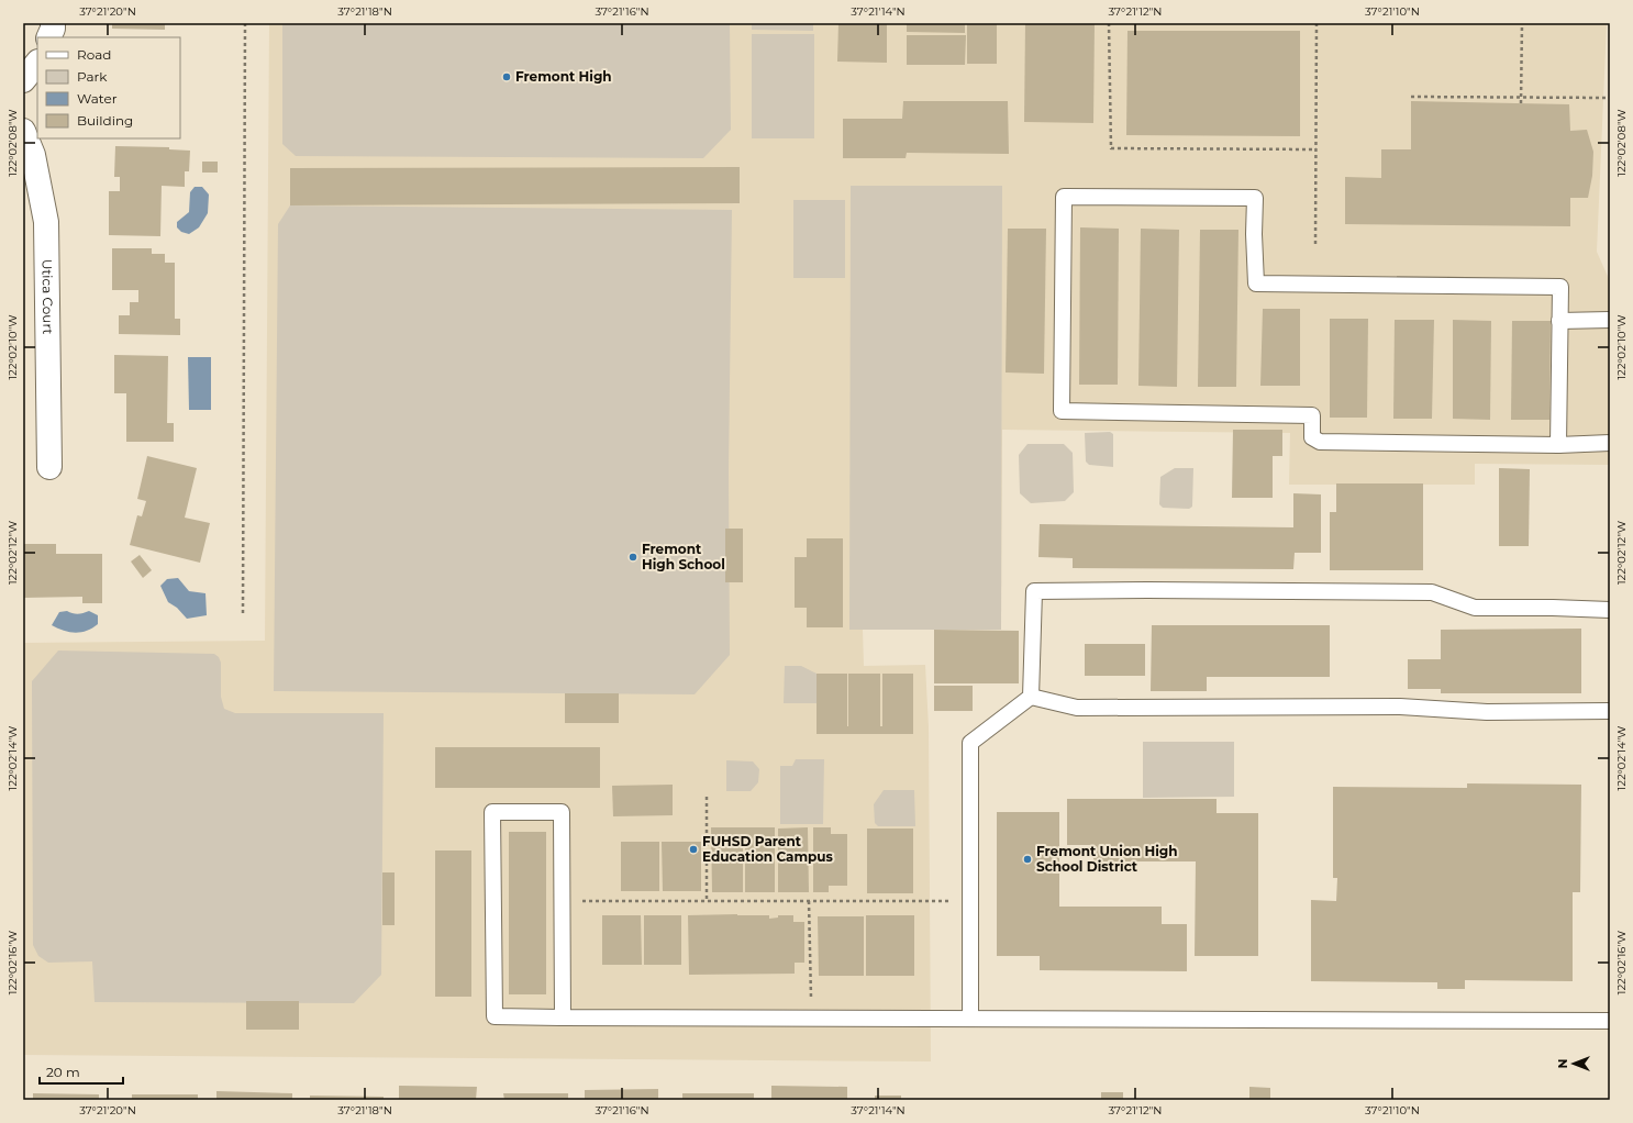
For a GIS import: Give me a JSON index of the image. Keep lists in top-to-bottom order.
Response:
{
  "streets": {
    "street": ["Utica Court"]
  },
  "places": [
    "Fremont High",
    "Fremont High School",
    "FUHSD Parent Education Campus",
    "Fremont Union High School District"
  ],
  "legend": [
    "Road",
    "Park",
    "Water",
    "Building"
  ],
  "scale_bar": "20 m",
  "north": "left",
  "coordinates": [
    "37°21'20\"N",
    "37°21'18\"N",
    "37°21'16\"N",
    "37°21'14\"N",
    "37°21'12\"N",
    "37°21'10\"N",
    "122°02'08\"W",
    "122°02'10\"W",
    "122°02'12\"W",
    "122°02'14\"W",
    "122°02'16\"W"
  ]
}
